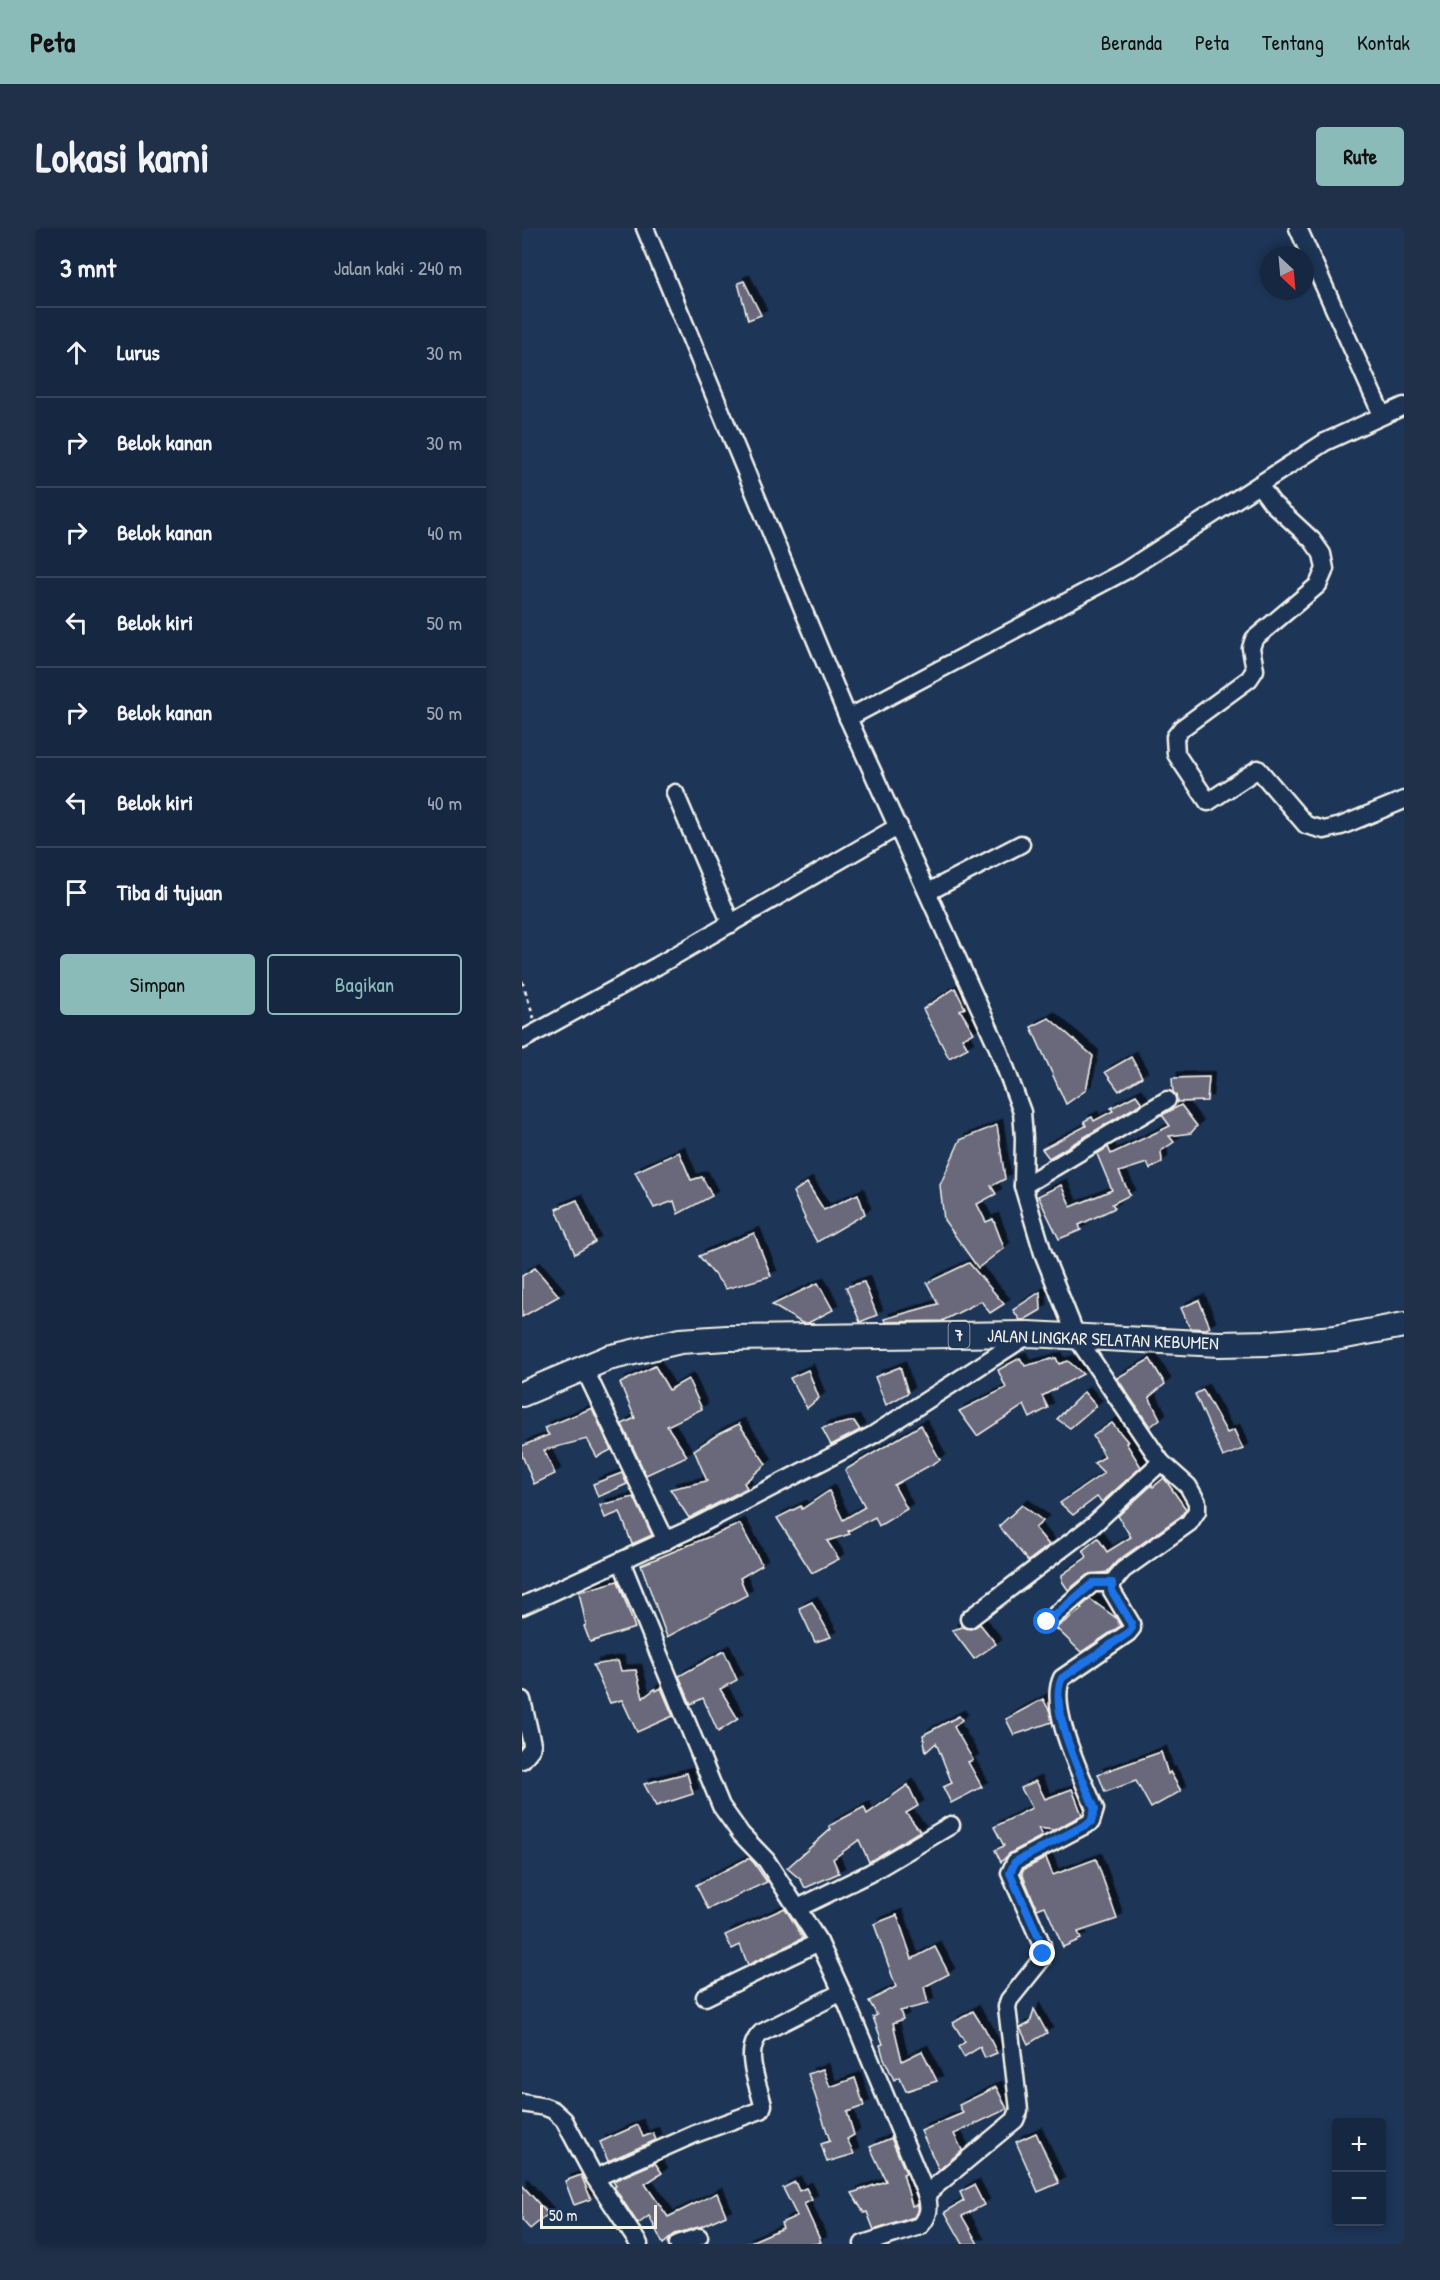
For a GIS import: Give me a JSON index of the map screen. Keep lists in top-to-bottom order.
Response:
{
  "streets": {
    "highway": ["7", "JALAN LINGKAR SELATAN KEBUMEN"]
  },
  "scale_bar": "50 m",
  "north": "bottom right",
  "page": {
    "header": "Peta",
    "nav": [
      "Beranda",
      "Peta",
      "Tentang",
      "Kontak"
    ],
    "buttons": [
      "Rute",
      ["Simpan", "Bagikan"]
    ],
    "title": "Lokasi kami",
    "heading": ["3 mnt", "Jalan kaki · 240 m"],
    "list": [
      ["Lurus", "30 m"],
      ["Belok kanan", "30 m"],
      ["Belok kanan", "40 m"],
      ["Belok kiri", "50 m"],
      ["Belok kanan", "50 m"],
      ["Belok kiri", "40 m"],
      "Tiba di tujuan"
    ],
    "map_buttons": ["+", "−"],
    "scale": "50 m"
  }
}
